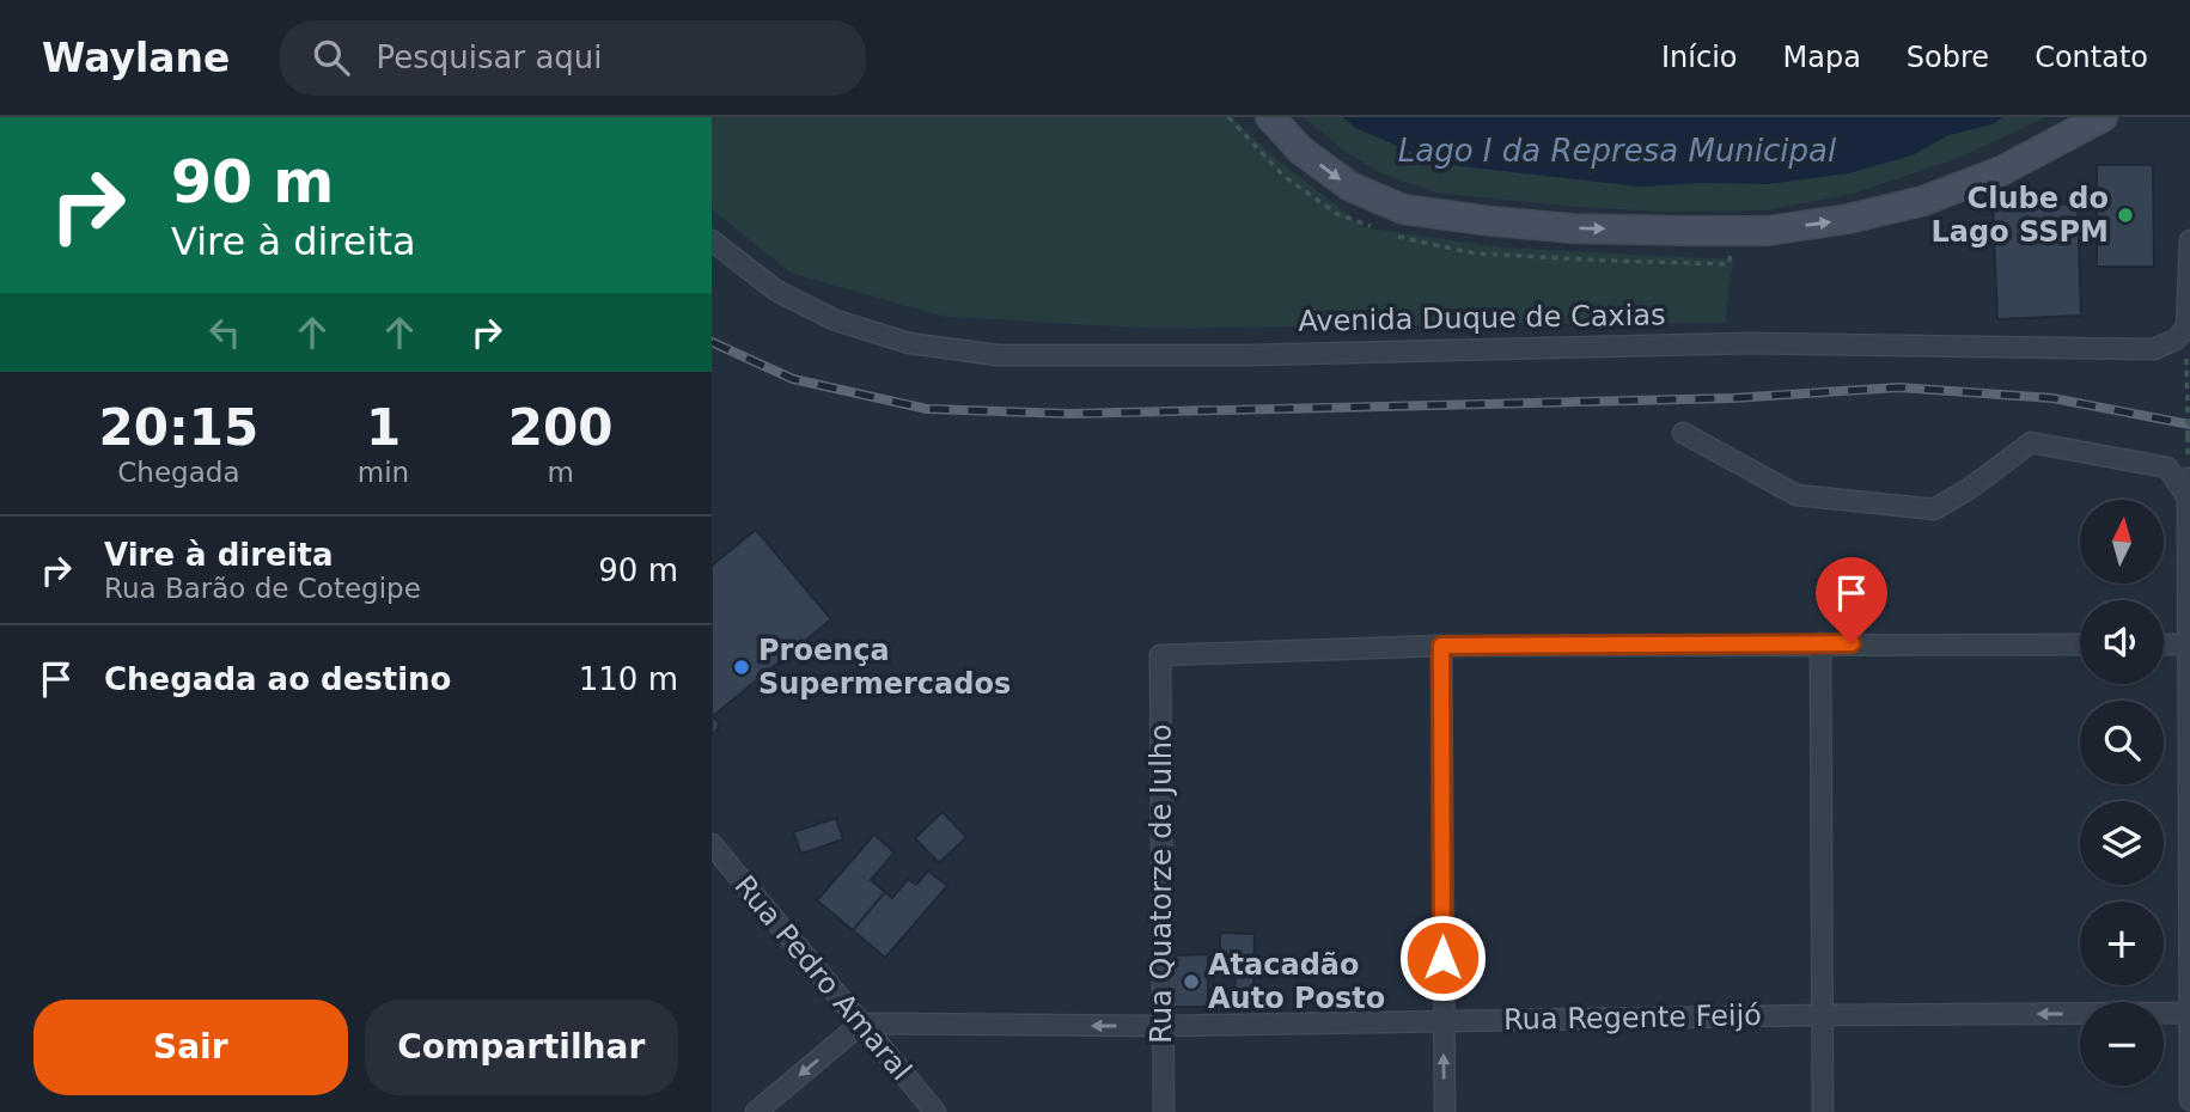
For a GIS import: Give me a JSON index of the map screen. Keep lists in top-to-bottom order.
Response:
{
  "streets": {
    "street": [
      "Avenida Duque de Caxias",
      "Rua Quatorze de Julho",
      "Rua Pedro Amaral",
      "Rua Regente Feijó"
    ]
  },
  "crossings": [
    ["Rua Quatorze de Julho", "Rua Regente Feijó"],
    ["Rua Pedro Amaral", "Rua Regente Feijó"]
  ],
  "one_way": ["Rua Regente Feijó"],
  "water": ["Lago I da Represa Municipal"],
  "places": ["Clube do Lago SSPM", "Proença Supermercados", "Atacadão Auto Posto"],
  "north": "top",
  "page": {
    "header": "Waylane",
    "search": "Pesquisar aqui",
    "nav": [
      "Início",
      "Mapa",
      "Sobre",
      "Contato"
    ],
    "turn": ["90 m", "Vire à direita"],
    "eta": [
      "20:15",
      "Chegada",
      "1",
      "min",
      "200",
      "m"
    ],
    "map_buttons": ["+", "−"],
    "list": [
      {
        "name": "Vire à direita",
        "note": "Rua Barão de Cotegipe",
        "value": "90 m"
      },
      {
        "name": "Chegada ao destino",
        "value": "110 m"
      }
    ],
    "buttons": ["Sair", "Compartilhar"]
  }
}
